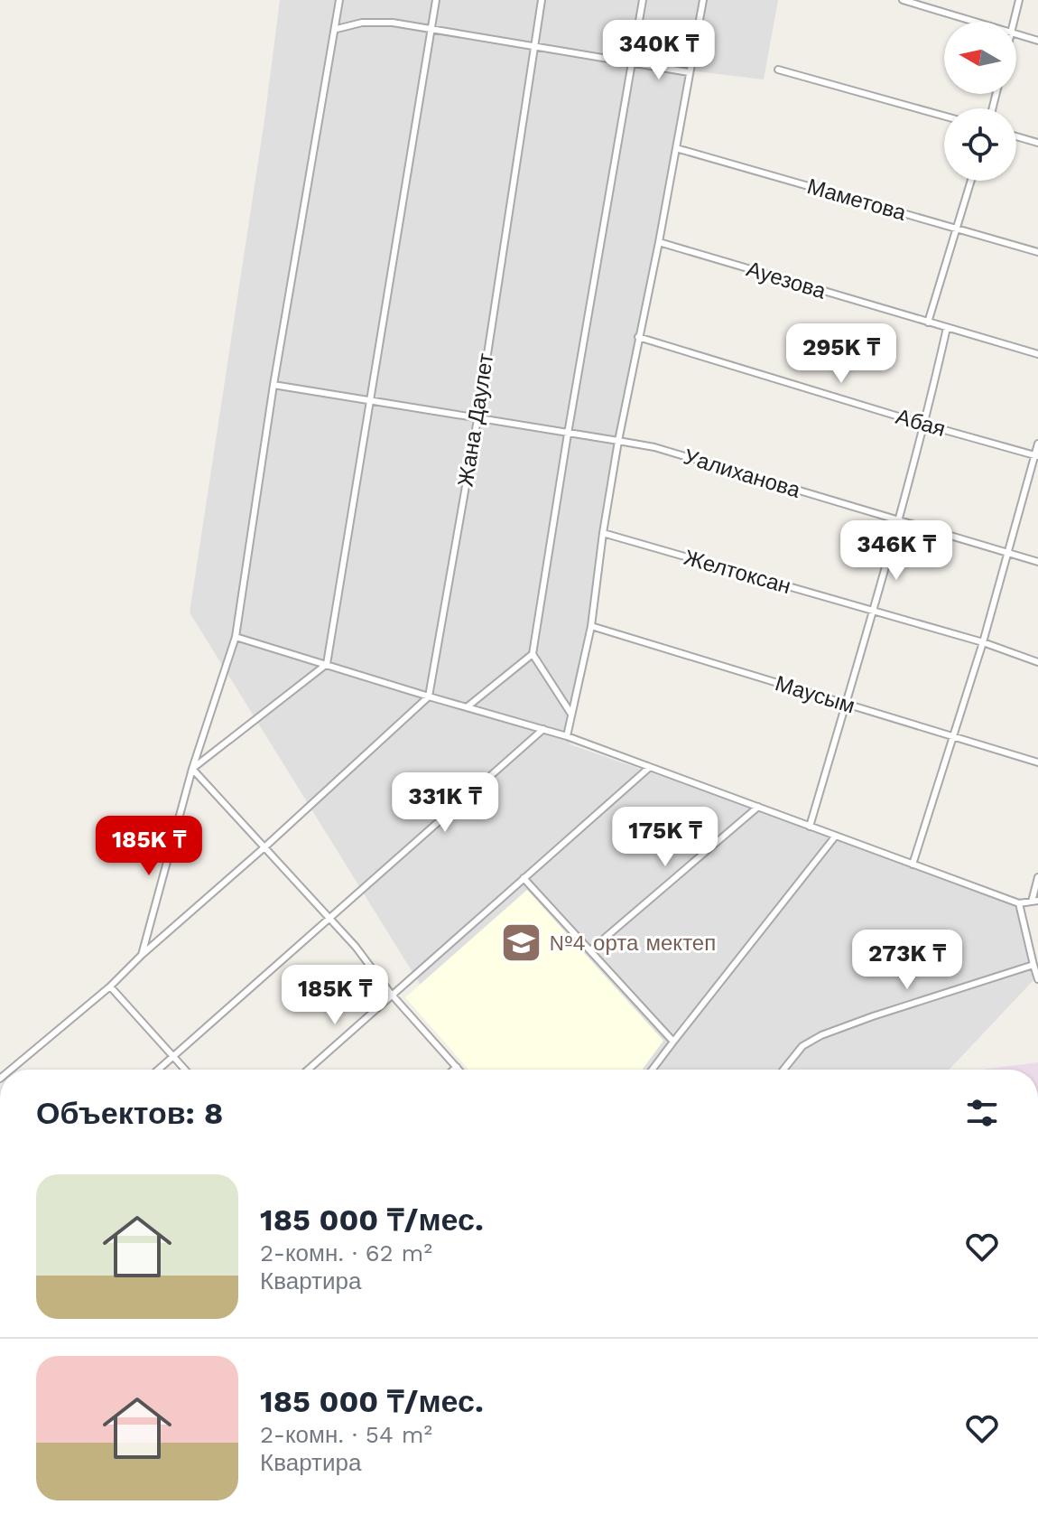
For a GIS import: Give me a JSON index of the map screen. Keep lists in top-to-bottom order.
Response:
{
  "streets": {
    "street": [
      "Маметова",
      "Ауезова",
      "Жана Даулет",
      "Абая",
      "Уалиханова",
      "Желтоксан",
      "Маусым"
    ]
  },
  "crossings": [
    ["Жана Даулет", "Уалиханова"]
  ],
  "places": {
    "school or university": ["№4 орта мектеп"]
  },
  "north": "left",
  "page": {
    "price": [
      "340K ₸",
      "295K ₸",
      "346K ₸",
      "331K ₸",
      "175K ₸",
      "185K ₸",
      "273K ₸",
      "185K ₸"
    ],
    "heading": "Объектов: 8",
    "list": [
      {
        "name": "185 000 ₸/мес.",
        "note": "2-комн. · 62 m² · Квартира"
      },
      {
        "name": "185 000 ₸/мес.",
        "note": "2-комн. · 54 m² · Квартира"
      }
    ]
  }
}
